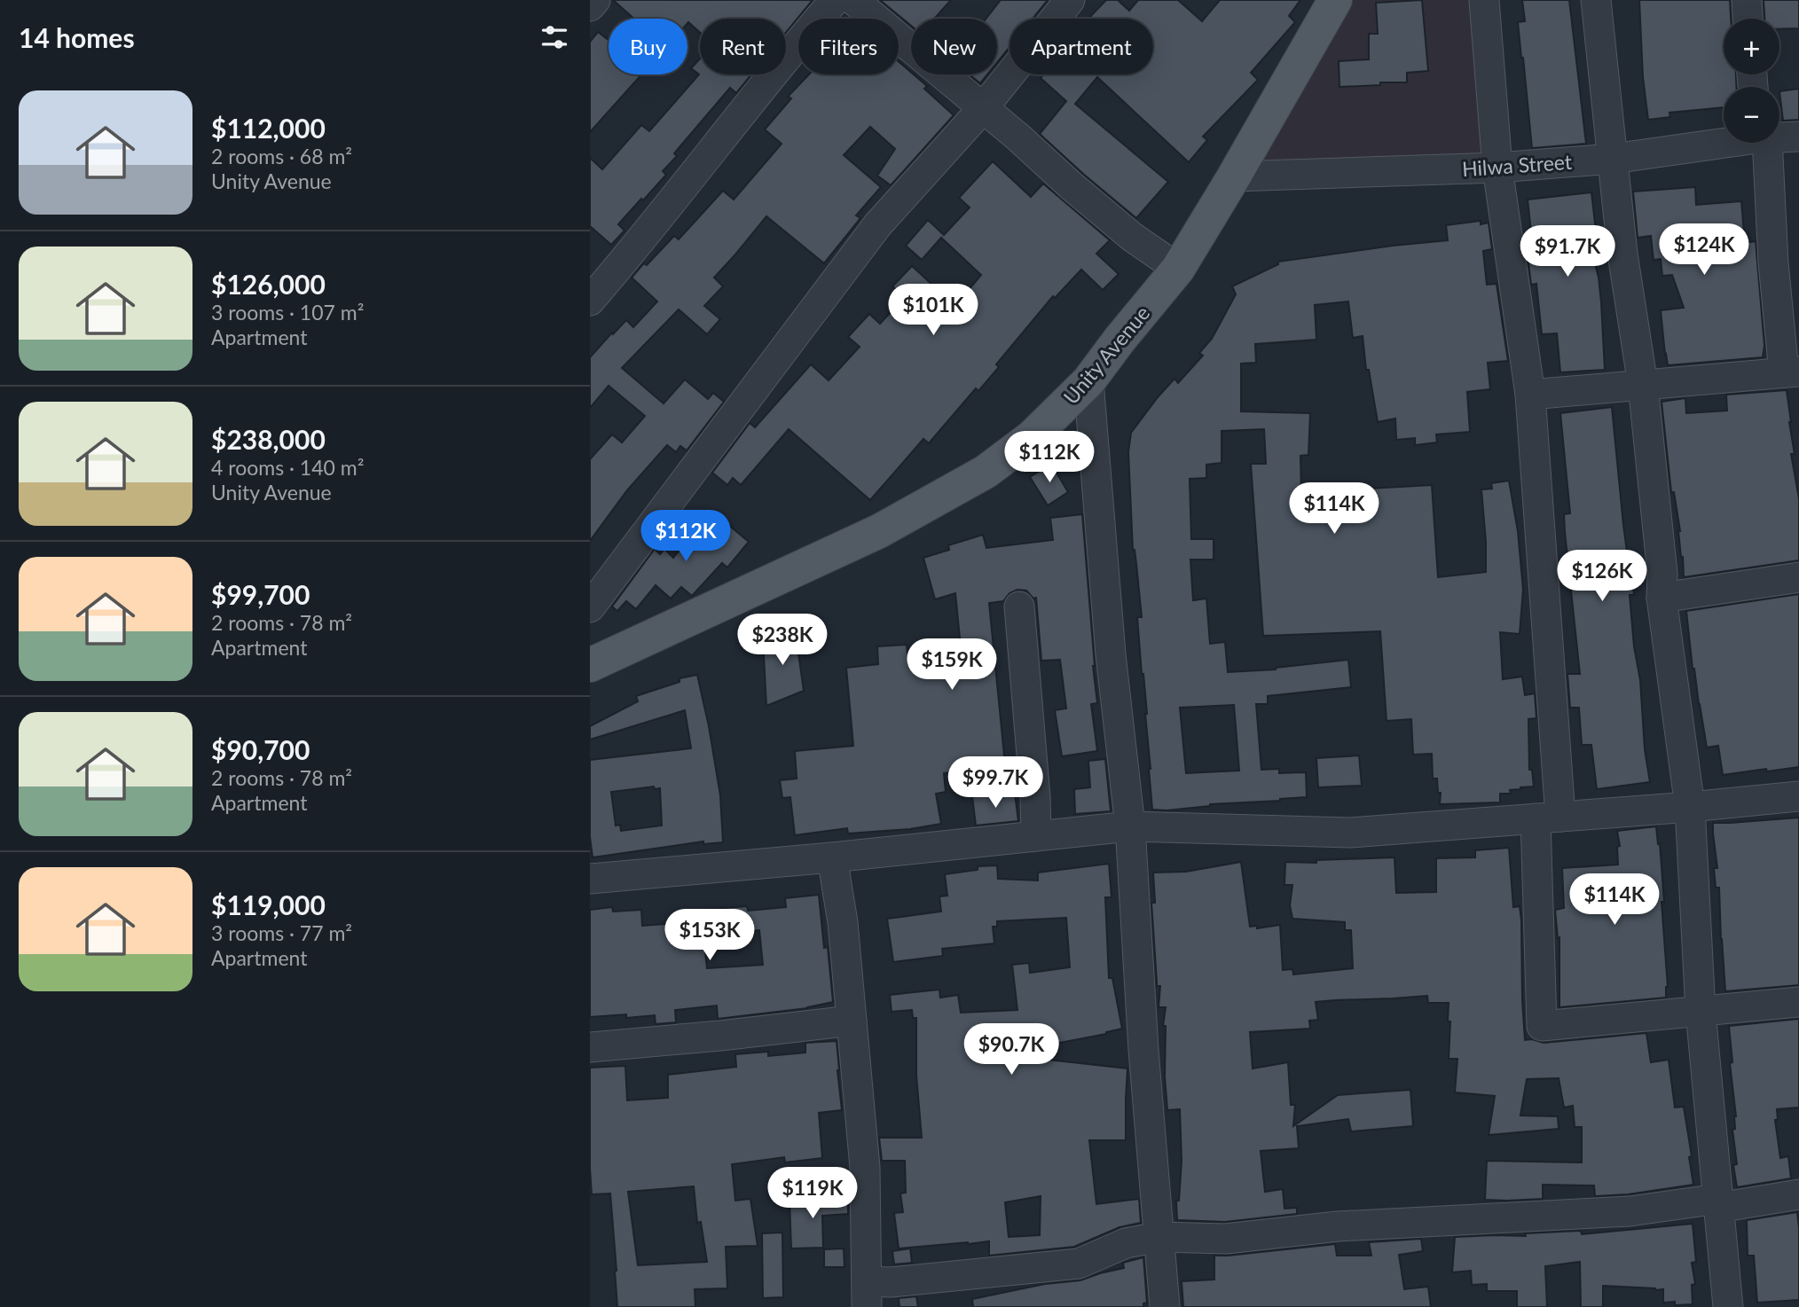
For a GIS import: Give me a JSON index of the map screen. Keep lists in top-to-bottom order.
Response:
{
  "streets": {
    "main road": ["Unity Avenue"],
    "street": ["Hilwa Street"]
  },
  "crossings": [
    ["Hilwa Street", "Unity Avenue"]
  ],
  "page": {
    "heading": "14 homes",
    "map_buttons": ["+", "−"],
    "chip": [
      "Buy",
      "Rent",
      "Filters",
      "New",
      "Apartment"
    ],
    "list": [
      {
        "name": "$112,000",
        "note": "2 rooms · 68 m² · Unity Avenue"
      },
      {
        "name": "$126,000",
        "note": "3 rooms · 107 m² · Apartment"
      },
      {
        "name": "$238,000",
        "note": "4 rooms · 140 m² · Unity Avenue"
      },
      {
        "name": "$99,700",
        "note": "2 rooms · 78 m² · Apartment"
      },
      {
        "name": "$90,700",
        "note": "2 rooms · 78 m² · Apartment"
      },
      {
        "name": "$119,000",
        "note": "3 rooms · 77 m² · Apartment"
      }
    ],
    "price": [
      "$124K",
      "$91.7K",
      "$101K",
      "$112K",
      "$114K",
      "$112K",
      "$126K",
      "$238K",
      "$159K",
      "$99.7K",
      "$114K",
      "$153K",
      "$90.7K",
      "$119K"
    ]
  }
}
